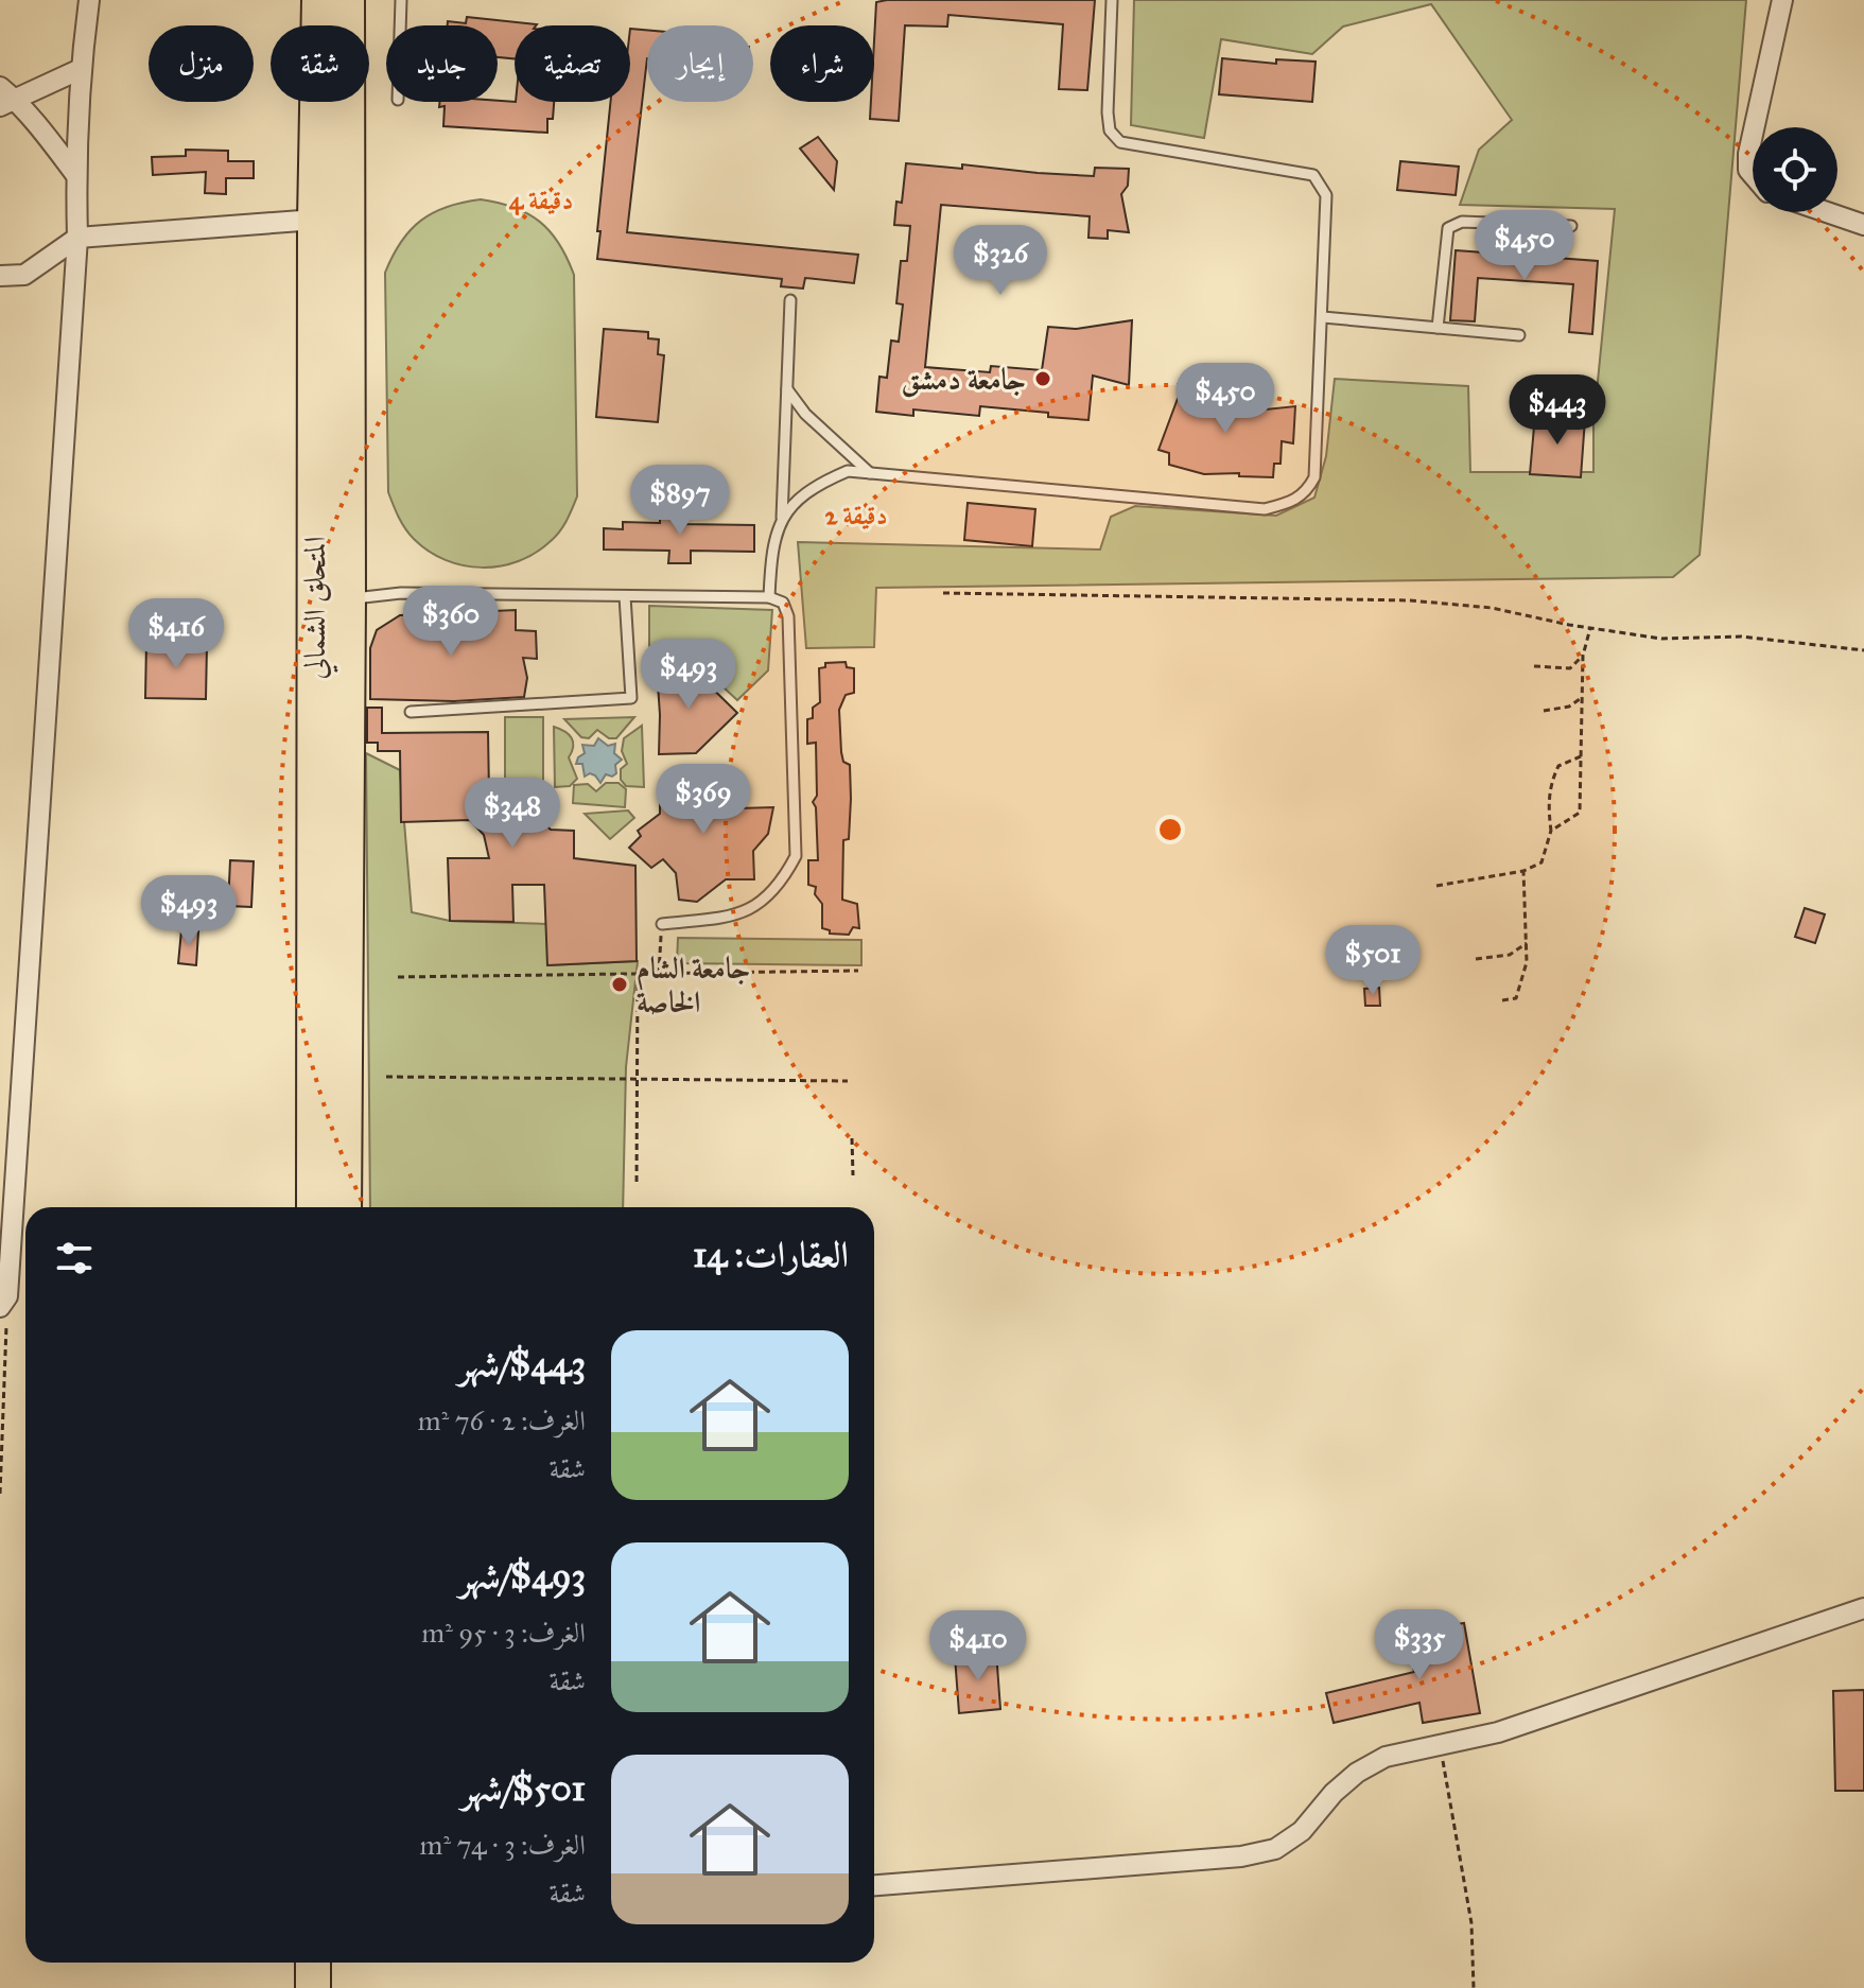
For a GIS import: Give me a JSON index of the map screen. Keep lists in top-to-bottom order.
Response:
{
  "streets": {
    "highway": ["المتحلق الشمالي"]
  },
  "places": ["جامعة دمشق", "جامعة الشام الخاصة"],
  "page": {
    "chip": [
      "شراء",
      "إيجار",
      "تصفية",
      "جديد",
      "شقة",
      "منزل"
    ],
    "price": [
      "$450",
      "$326",
      "$450",
      "$443",
      "$897",
      "$360",
      "$416",
      "$493",
      "$369",
      "$348",
      "$493",
      "$501",
      "$335",
      "$410"
    ],
    "heading": "العقارات: 14",
    "list": [
      {
        "name": "$443/شهر",
        "note": "الغرف: 2 · 76 m² · شقة"
      },
      {
        "name": "$493/شهر",
        "note": "الغرف: 3 · 95 m² · شقة"
      },
      {
        "name": "$501/شهر",
        "note": "الغرف: 3 · 74 m² · شقة"
      }
    ]
  },
  "rings": ["4 دقيقة", "2 دقيقة"]
}
